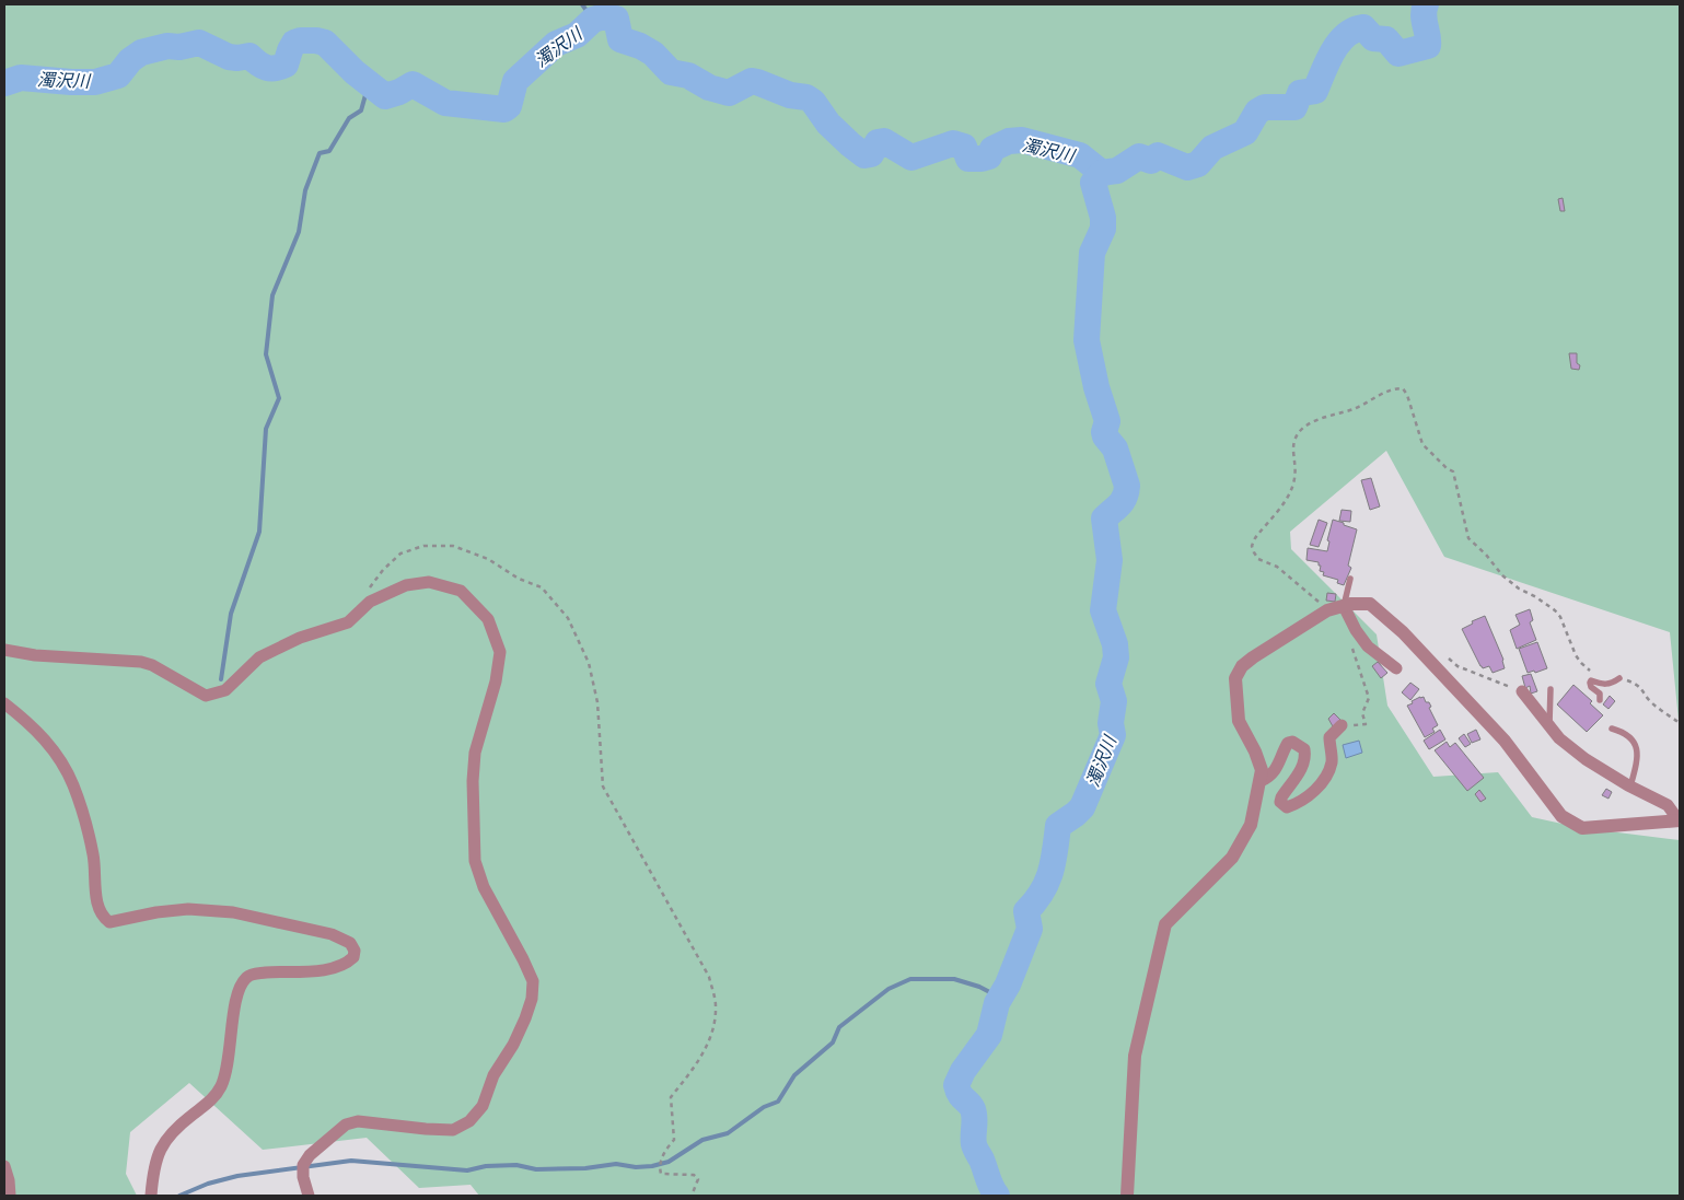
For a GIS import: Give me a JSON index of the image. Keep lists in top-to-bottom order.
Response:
{
  "water": ["濁沢川"]
}
